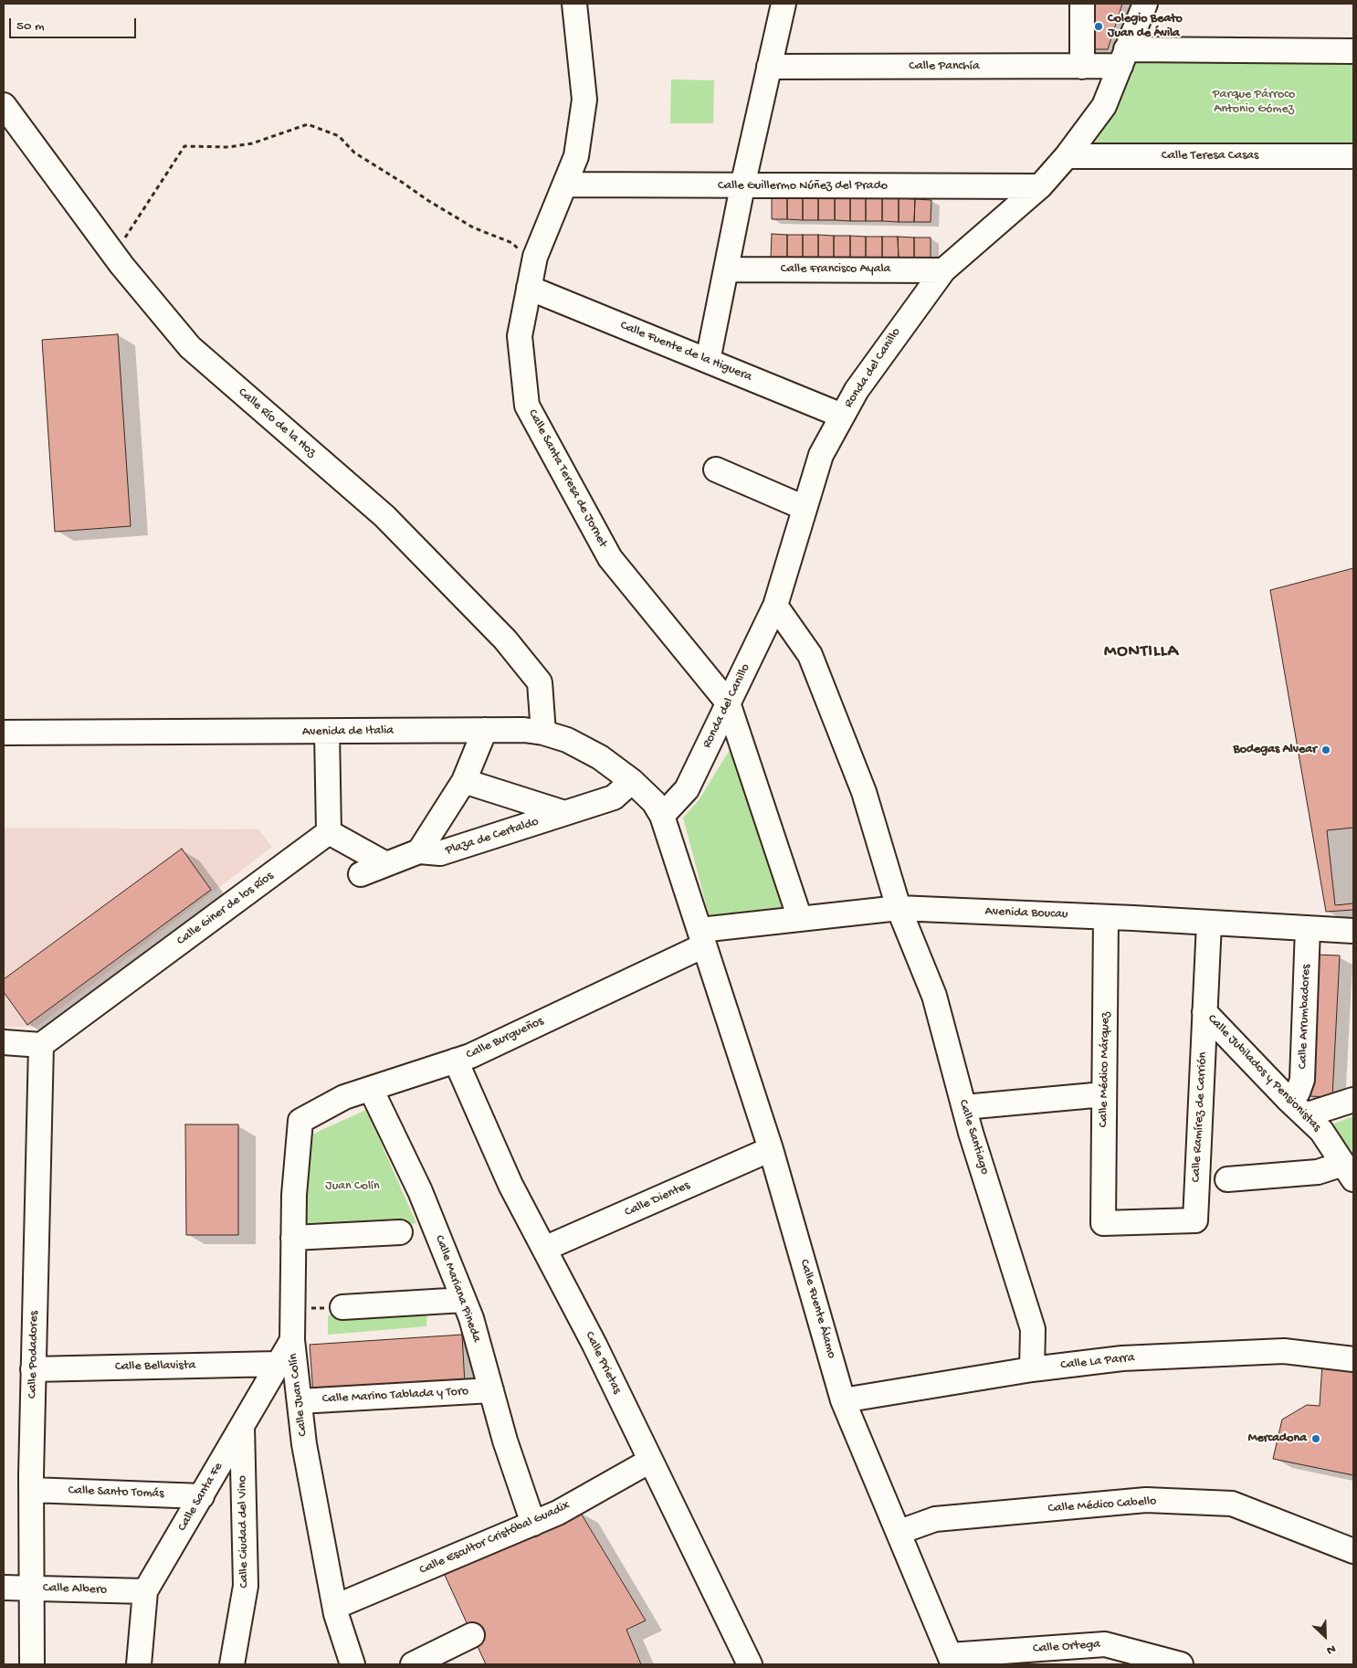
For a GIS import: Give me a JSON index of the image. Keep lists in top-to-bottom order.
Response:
{
  "streets": {
    "street": [
      "Calle Panchía",
      "Calle Teresa Casas",
      "Calle Guillermo Núñez del Prado",
      "Calle Francisco Ayala",
      "Calle Fuente de la Higuera",
      "Ronda del Canillo",
      "Calle Río de la Hoz",
      "Calle Santa Teresa de Jornet",
      "Avenida de Italia",
      "Plaza de Certaldo",
      "Calle Giner de los Ríos",
      "Avenida Boucau",
      "Calle Arrumbadores",
      "Calle Burgueños",
      "Calle Médico Márquez",
      "Calle Jubilados y Pensionistas",
      "Calle Ramírez de Carrión",
      "Calle Santiago",
      "Calle Dientes",
      "Calle Mariana Pineda",
      "Calle Fuente Álamo",
      "Calle Podadores",
      "Calle La Parra",
      "Calle Prietas",
      "Calle Bellavista",
      "Calle Juan Colín",
      "Calle Marino Tablada y Toro",
      "Calle Santo Tomás",
      "Calle Santa Fe",
      "Calle Médico Cabello",
      "Calle Ciudad del Vino",
      "Calle Escultor Cristóbal Guadix",
      "Calle Albero",
      "Calle Ortega"
    ]
  },
  "crossings": [
    ["Calle Panchía", "Ronda del Canillo"],
    ["Calle Teresa Casas", "Ronda del Canillo"],
    ["Calle Guillermo Núñez del Prado", "Ronda del Canillo"],
    ["Calle Guillermo Núñez del Prado", "Calle Santa Teresa de Jornet"],
    ["Calle Francisco Ayala", "Ronda del Canillo"],
    ["Calle Fuente de la Higuera", "Ronda del Canillo"],
    ["Calle Fuente de la Higuera", "Calle Santa Teresa de Jornet"],
    ["Ronda del Canillo", "Calle Santa Teresa de Jornet"],
    ["Ronda del Canillo", "Avenida de Italia"],
    ["Ronda del Canillo", "Calle Santiago"],
    ["Calle Río de la Hoz", "Avenida de Italia"],
    ["Avenida de Italia", "Plaza de Certaldo"],
    ["Avenida de Italia", "Avenida Boucau"],
    ["Avenida de Italia", "Calle Burgueños"],
    ["Avenida de Italia", "Calle Fuente Álamo"],
    ["Calle Giner de los Ríos", "Calle Podadores"],
    ["Avenida Boucau", "Calle Arrumbadores"],
    ["Avenida Boucau", "Calle Burgueños"],
    ["Avenida Boucau", "Calle Médico Márquez"],
    ["Avenida Boucau", "Calle Ramírez de Carrión"],
    ["Avenida Boucau", "Calle Santiago"],
    ["Avenida Boucau", "Calle Fuente Álamo"],
    ["Calle Arrumbadores", "Calle Jubilados y Pensionistas"],
    ["Calle Burgueños", "Calle Mariana Pineda"],
    ["Calle Burgueños", "Calle Fuente Álamo"],
    ["Calle Burgueños", "Calle Prietas"],
    ["Calle Burgueños", "Calle Juan Colín"],
    ["Calle Médico Márquez", "Calle Ramírez de Carrión"],
    ["Calle Jubilados y Pensionistas", "Calle Ramírez de Carrión"],
    ["Calle Santiago", "Calle La Parra"],
    ["Calle Dientes", "Calle Fuente Álamo"],
    ["Calle Dientes", "Calle Prietas"],
    ["Calle Mariana Pineda", "Calle Marino Tablada y Toro"],
    ["Calle Mariana Pineda", "Calle Escultor Cristóbal Guadix"],
    ["Calle Fuente Álamo", "Calle La Parra"],
    ["Calle Fuente Álamo", "Calle Médico Cabello"],
    ["Calle Fuente Álamo", "Calle Ortega"],
    ["Calle Podadores", "Calle Bellavista"],
    ["Calle Podadores", "Calle Santo Tomás"],
    ["Calle Podadores", "Calle Albero"],
    ["Calle Prietas", "Calle Escultor Cristóbal Guadix"],
    ["Calle Bellavista", "Calle Santa Fe"],
    ["Calle Juan Colín", "Calle Marino Tablada y Toro"],
    ["Calle Juan Colín", "Calle Santa Fe"],
    ["Calle Juan Colín", "Calle Escultor Cristóbal Guadix"],
    ["Calle Santo Tomás", "Calle Santa Fe"],
    ["Calle Santa Fe", "Calle Ciudad del Vino"],
    ["Calle Santa Fe", "Calle Albero"]
  ],
  "districts": ["MONTILLA"],
  "parks": ["Parque Párroco Antonio Gómez", "Juan Colín"],
  "places": ["Colegio Beato Juan de Ávila", "Bodegas Alvear", "Mercadona"],
  "scale_bar": "50 m",
  "north": "bottom right"
}
